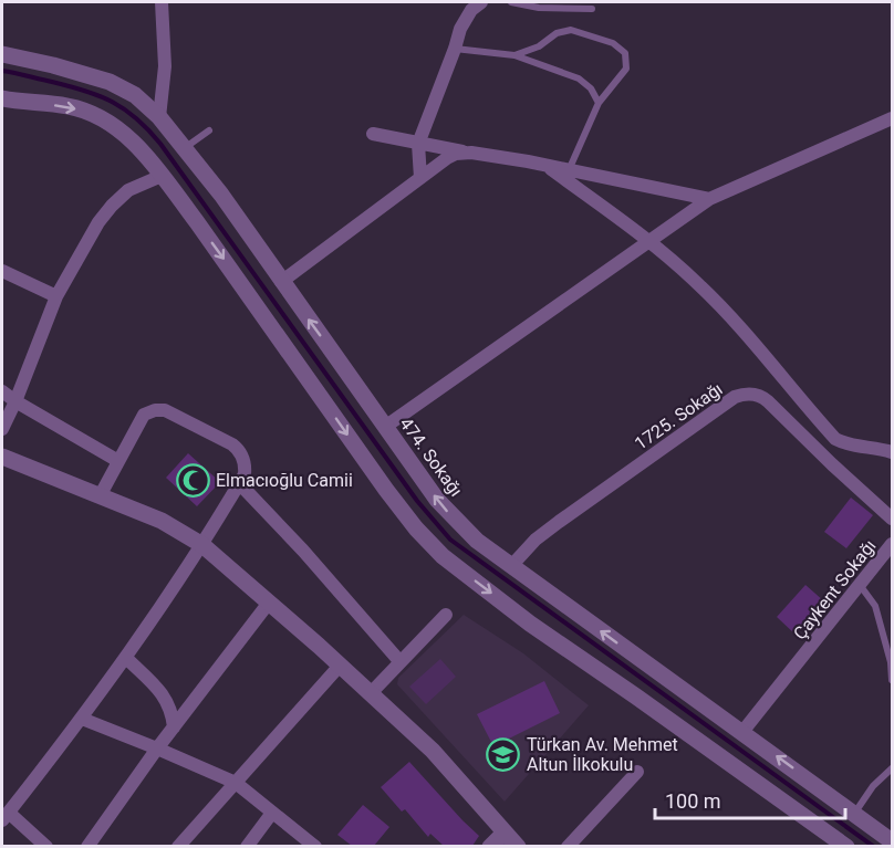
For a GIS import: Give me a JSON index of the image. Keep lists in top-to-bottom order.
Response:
{
  "streets": {
    "street": ["1725. Sokağı", "474. Sokağı", "Çaykent Sokağı"]
  },
  "crossings": [
    ["1725. Sokağı", "474. Sokağı"],
    ["474. Sokağı", "Çaykent Sokağı"]
  ],
  "places": {
    "mosque": ["Elmacıoğlu Camii"],
    "school or university": ["Türkan Av. Mehmet Altun İlkokulu"]
  },
  "scale_bar": "100 m"
}
